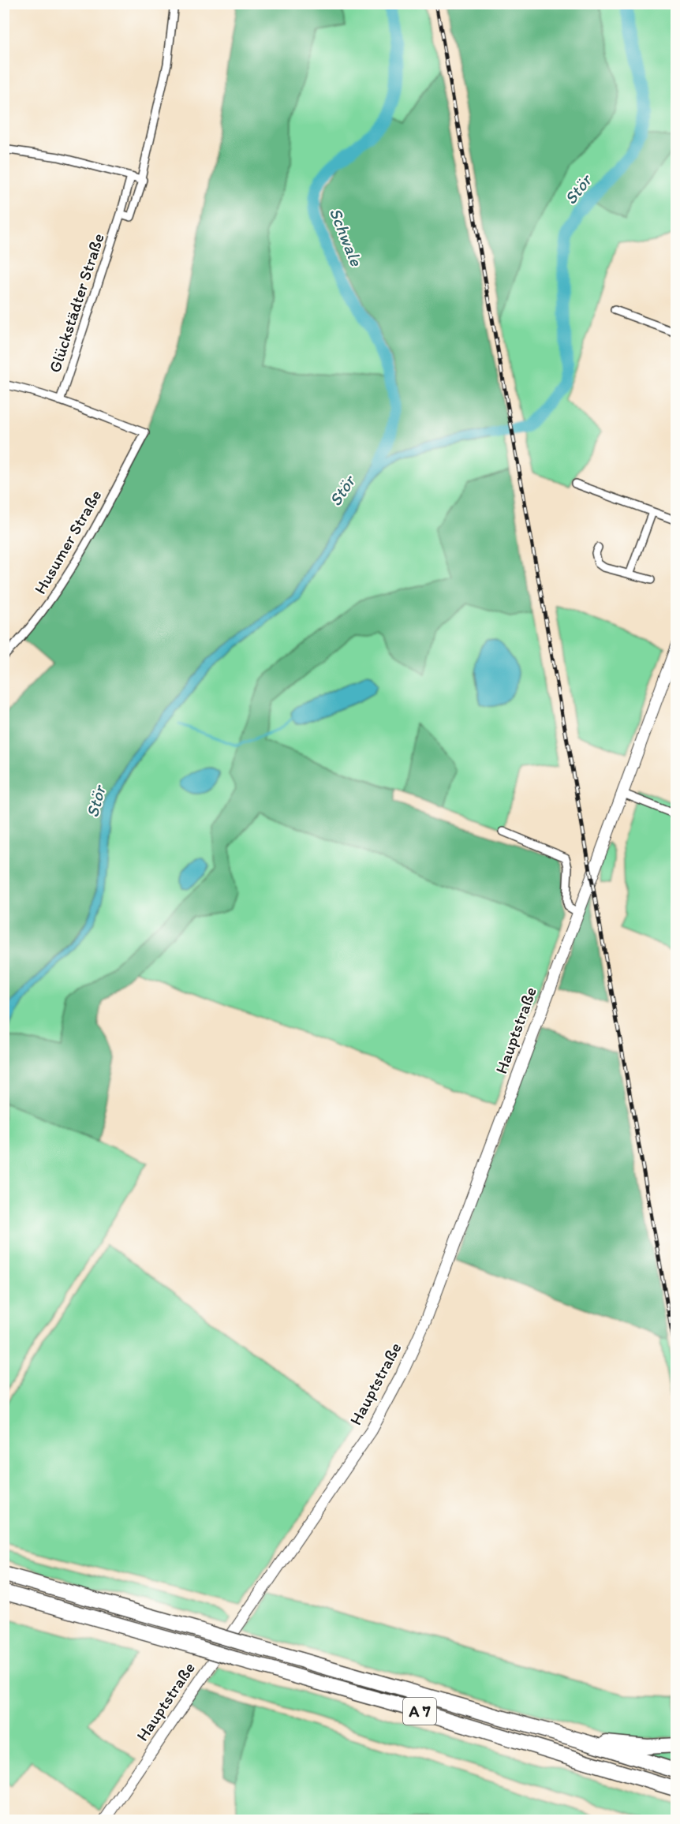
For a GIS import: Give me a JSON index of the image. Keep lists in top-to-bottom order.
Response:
{
  "streets": {
    "highway": ["A 7"],
    "street": ["Glückstädter Straße", "Husumer Straße", "Hauptstraße"]
  },
  "crossings": [
    ["Glückstädter Straße", "Husumer Straße"]
  ],
  "water": ["Stör", "Schwale"]
}
